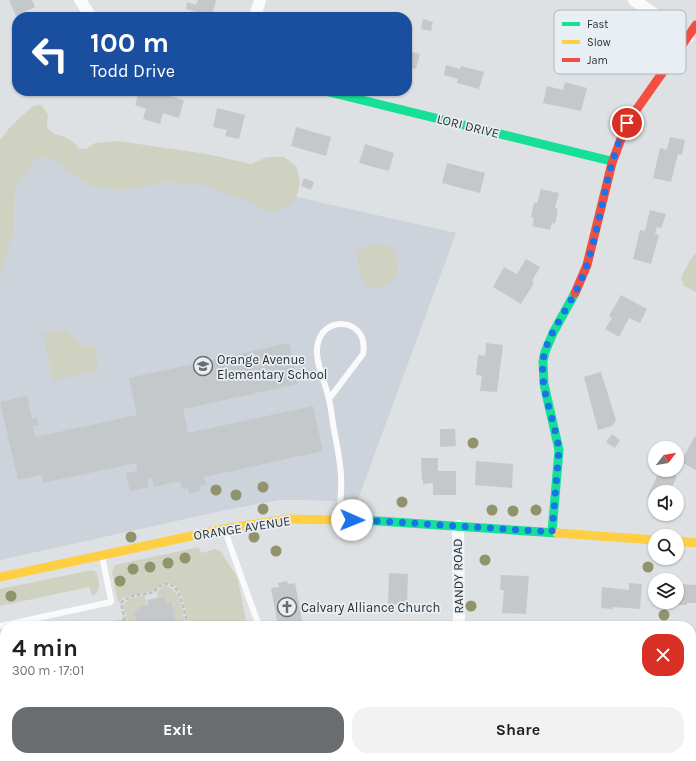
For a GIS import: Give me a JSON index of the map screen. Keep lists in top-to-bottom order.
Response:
{
  "streets": {
    "street": ["LORI DRIVE", "ORANGE AVENUE", "RANDY ROAD"]
  },
  "crossings": [
    ["ORANGE AVENUE", "RANDY ROAD"]
  ],
  "places": {
    "school or university": ["Orange Avenue Elementary School"],
    "church": ["Calvary Alliance Church"]
  },
  "legend": ["Fast", "Slow", "Jam"],
  "north": "top right",
  "page": {
    "turn": ["100 m", "Todd Drive"],
    "heading": ["4 min", "300 m · 17:01"],
    "buttons": ["Exit", "Share"]
  }
}
